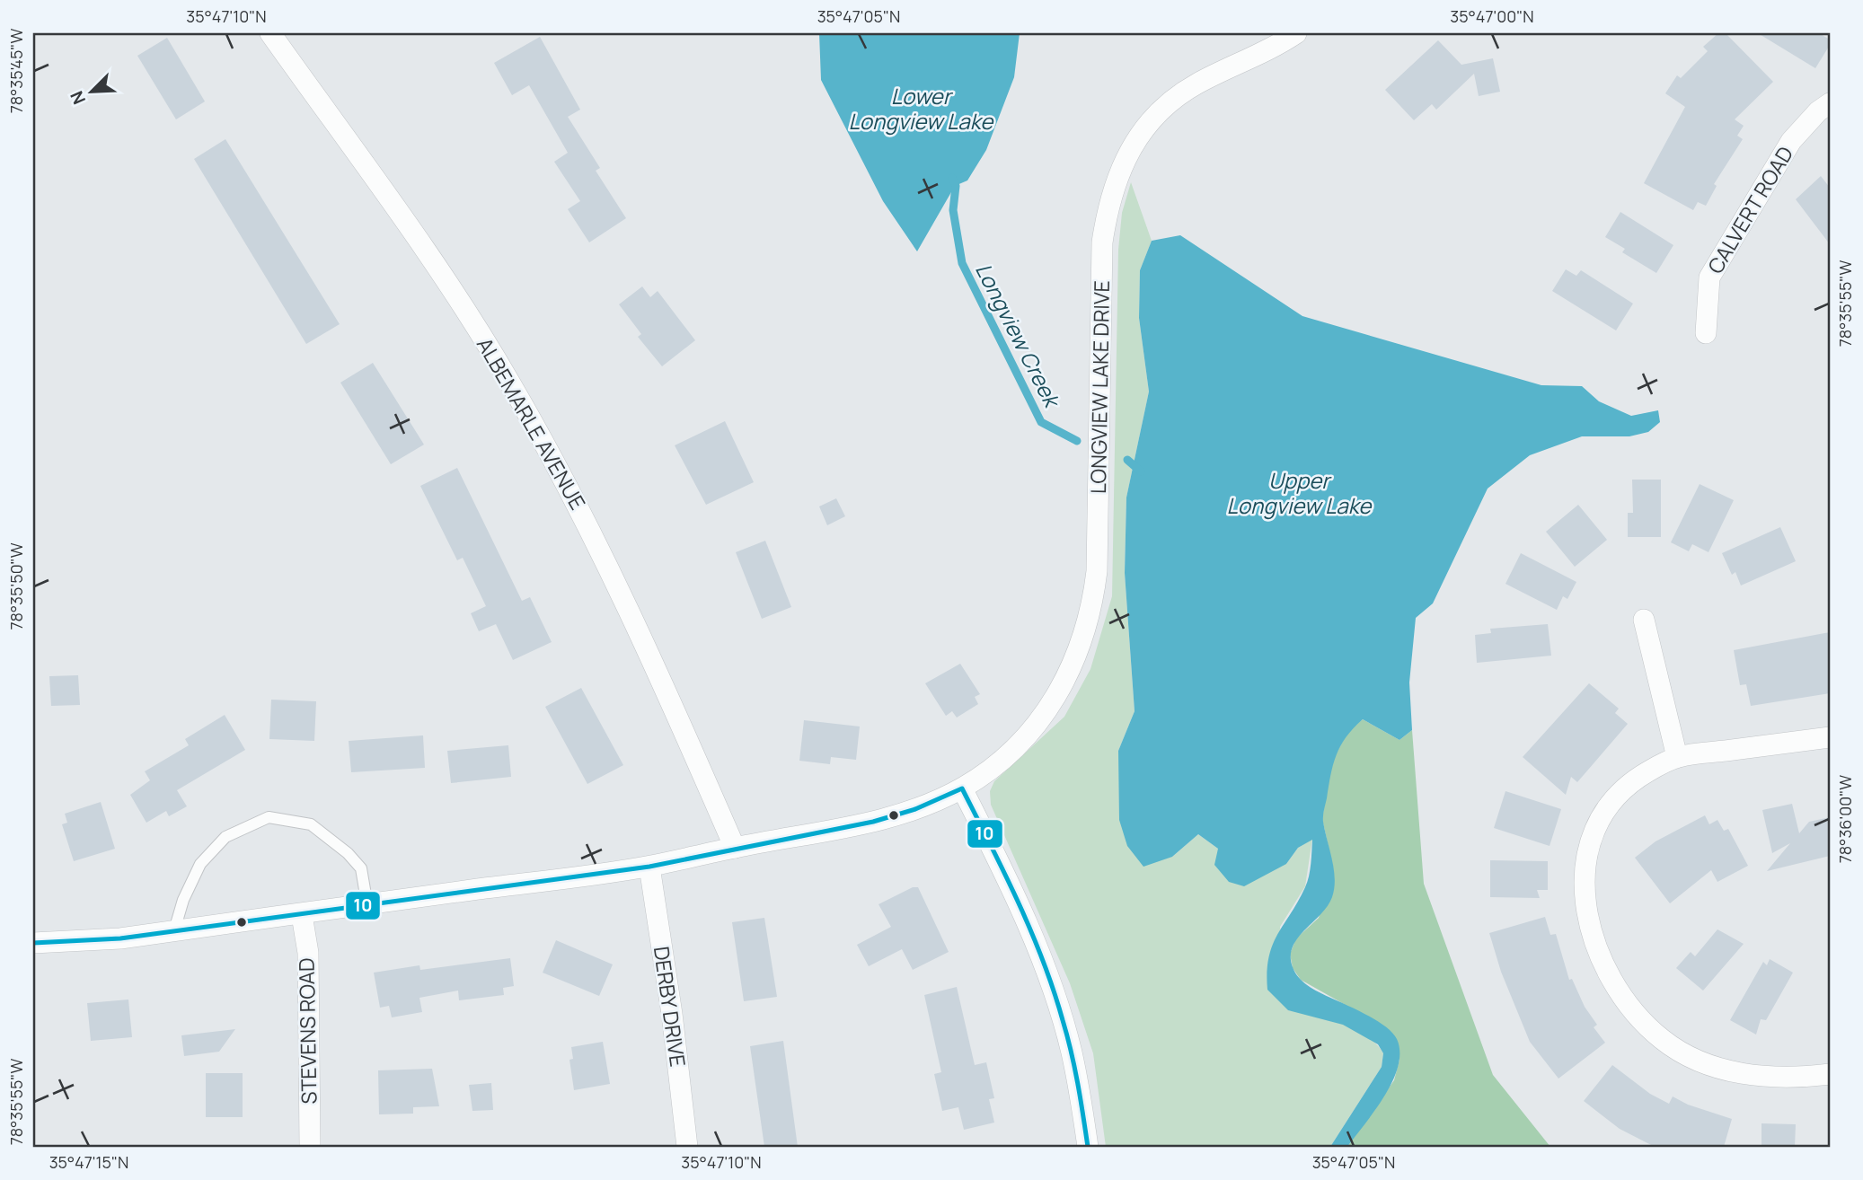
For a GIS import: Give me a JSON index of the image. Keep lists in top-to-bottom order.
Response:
{
  "streets": {
    "street": [
      "CALVERT ROAD",
      "LONGVIEW LAKE DRIVE",
      "ALBEMARLE AVENUE",
      "DERBY DRIVE",
      "STEVENS ROAD"
    ]
  },
  "crossings": [
    ["LONGVIEW LAKE DRIVE", "ALBEMARLE AVENUE"],
    ["LONGVIEW LAKE DRIVE", "DERBY DRIVE"],
    ["LONGVIEW LAKE DRIVE", "STEVENS ROAD"]
  ],
  "water": ["Lower Longview Lake", "Longview Creek", "Upper Longview Lake"],
  "lines": ["transit line 10"],
  "north": "bottom left",
  "coordinates": [
    "35°47'10\"N",
    "35°47'05\"N",
    "35°47'00\"N",
    "78°35'45\"W",
    "78°35'55\"W",
    "78°35'50\"W",
    "78°36'00\"W",
    "35°47'15\"N"
  ]
}
